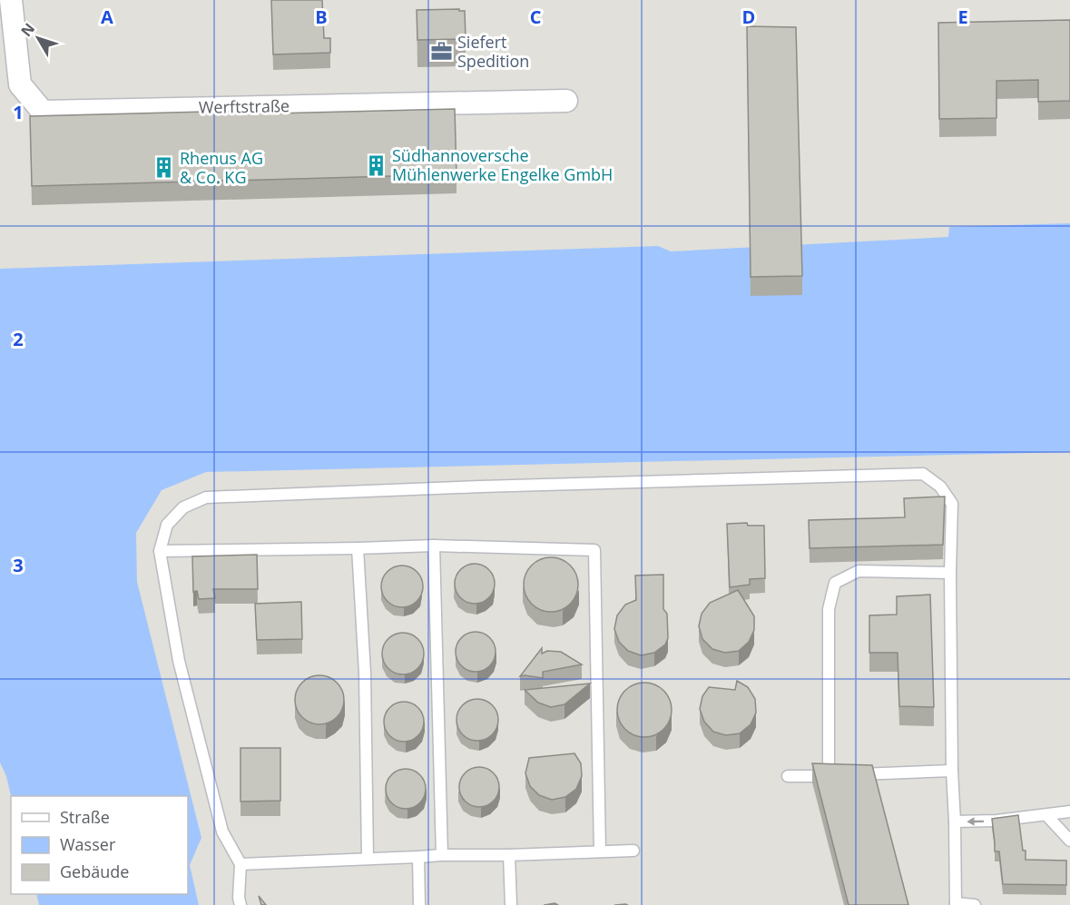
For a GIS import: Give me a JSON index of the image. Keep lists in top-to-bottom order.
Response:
{
  "streets": {
    "street": ["Werftstraße"]
  },
  "places": {
    "office": ["Siefert Spedition"],
    "building": ["Südhannoversche Mühlenwerke Engelke GmbH", "Rhenus AG & Co. KG"]
  },
  "legend": ["Straße", "Wasser", "Gebäude"],
  "north": "top left",
  "grid": {
    "columns": [
      "A",
      "B",
      "C",
      "D",
      "E"
    ],
    "rows": ["1", "2", "3"]
  }
}
